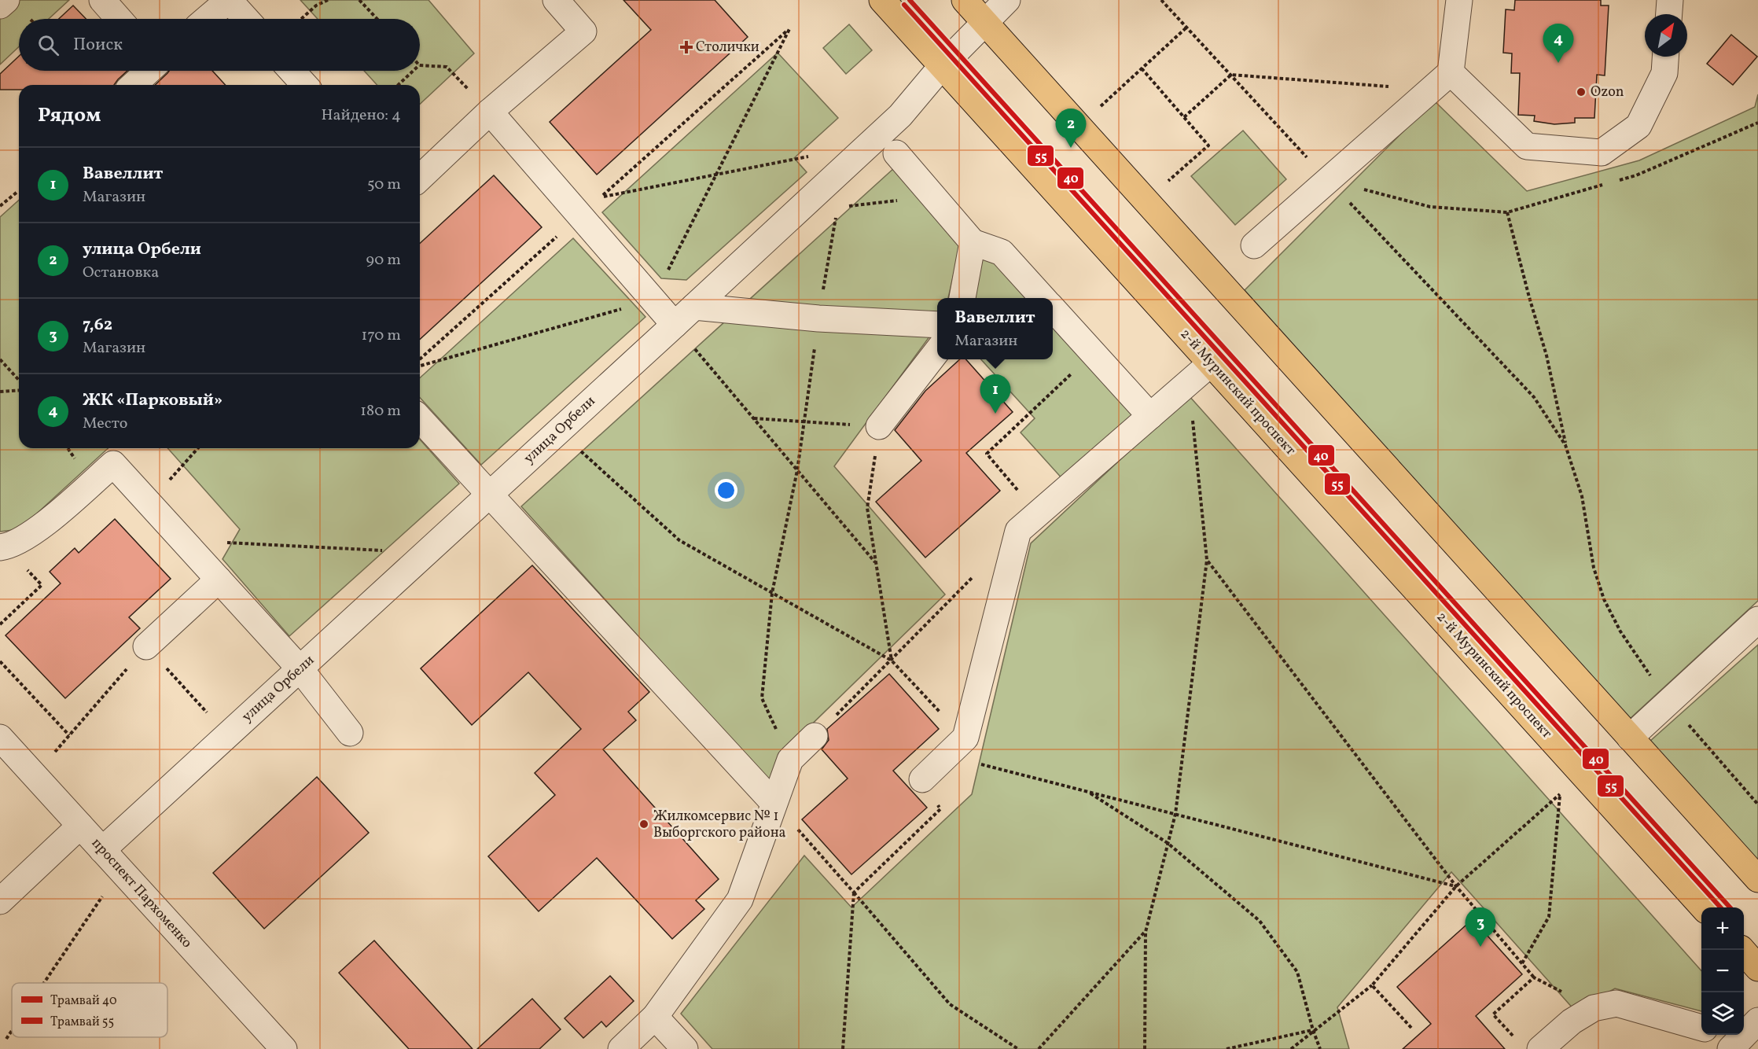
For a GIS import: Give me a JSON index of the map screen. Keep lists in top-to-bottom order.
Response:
{
  "streets": {
    "main road": ["2-й Муринский проспект"],
    "street": ["улица Орбели", "проспект Пархоменко"]
  },
  "crossings": [
    ["2-й Муринский проспект", "улица Орбели"],
    ["улица Орбели", "проспект Пархоменко"]
  ],
  "places": {
    "health": ["Столички"],
    "other": ["Ozon", "Жилкомсервис № 1 Выборгского района"]
  },
  "lines": ["tram line 40", "tram line 55"],
  "legend": ["Трамвай 40", "Трамвай 55"],
  "north": "top right",
  "page": {
    "search": "Поиск",
    "pins": [
      "4",
      "2",
      "1",
      "3"
    ],
    "heading": ["Рядом", "Найдено: 4"],
    "list": [
      {
        "mark": "1",
        "name": "Вавеллит",
        "note": "Магазин",
        "value": "50 m"
      },
      {
        "mark": "2",
        "name": "улица Орбели",
        "note": "Остановка",
        "value": "90 m"
      },
      {
        "mark": "3",
        "name": "7,62",
        "note": "Магазин",
        "value": "170 m"
      },
      {
        "mark": "4",
        "name": "ЖК «Парковый»",
        "note": "Место",
        "value": "180 m"
      }
    ],
    "popup": ["Вавеллит", "Магазин"],
    "map_buttons": ["+", "−"]
  }
}
